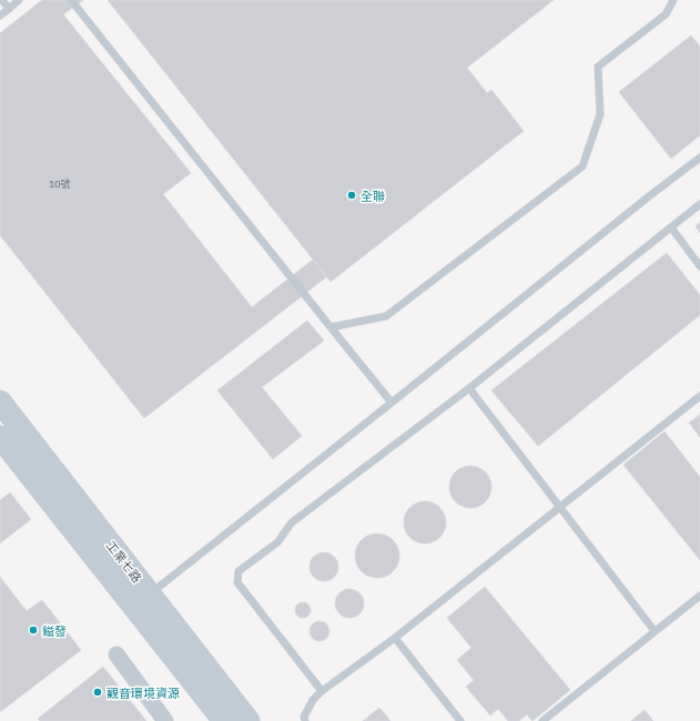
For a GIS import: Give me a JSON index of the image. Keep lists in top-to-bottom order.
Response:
{
  "streets": {
    "street": ["工業七路"]
  },
  "places": ["全聯", "鎰發", "觀音環境資源"],
  "house_numbers": ["10號"]
}
